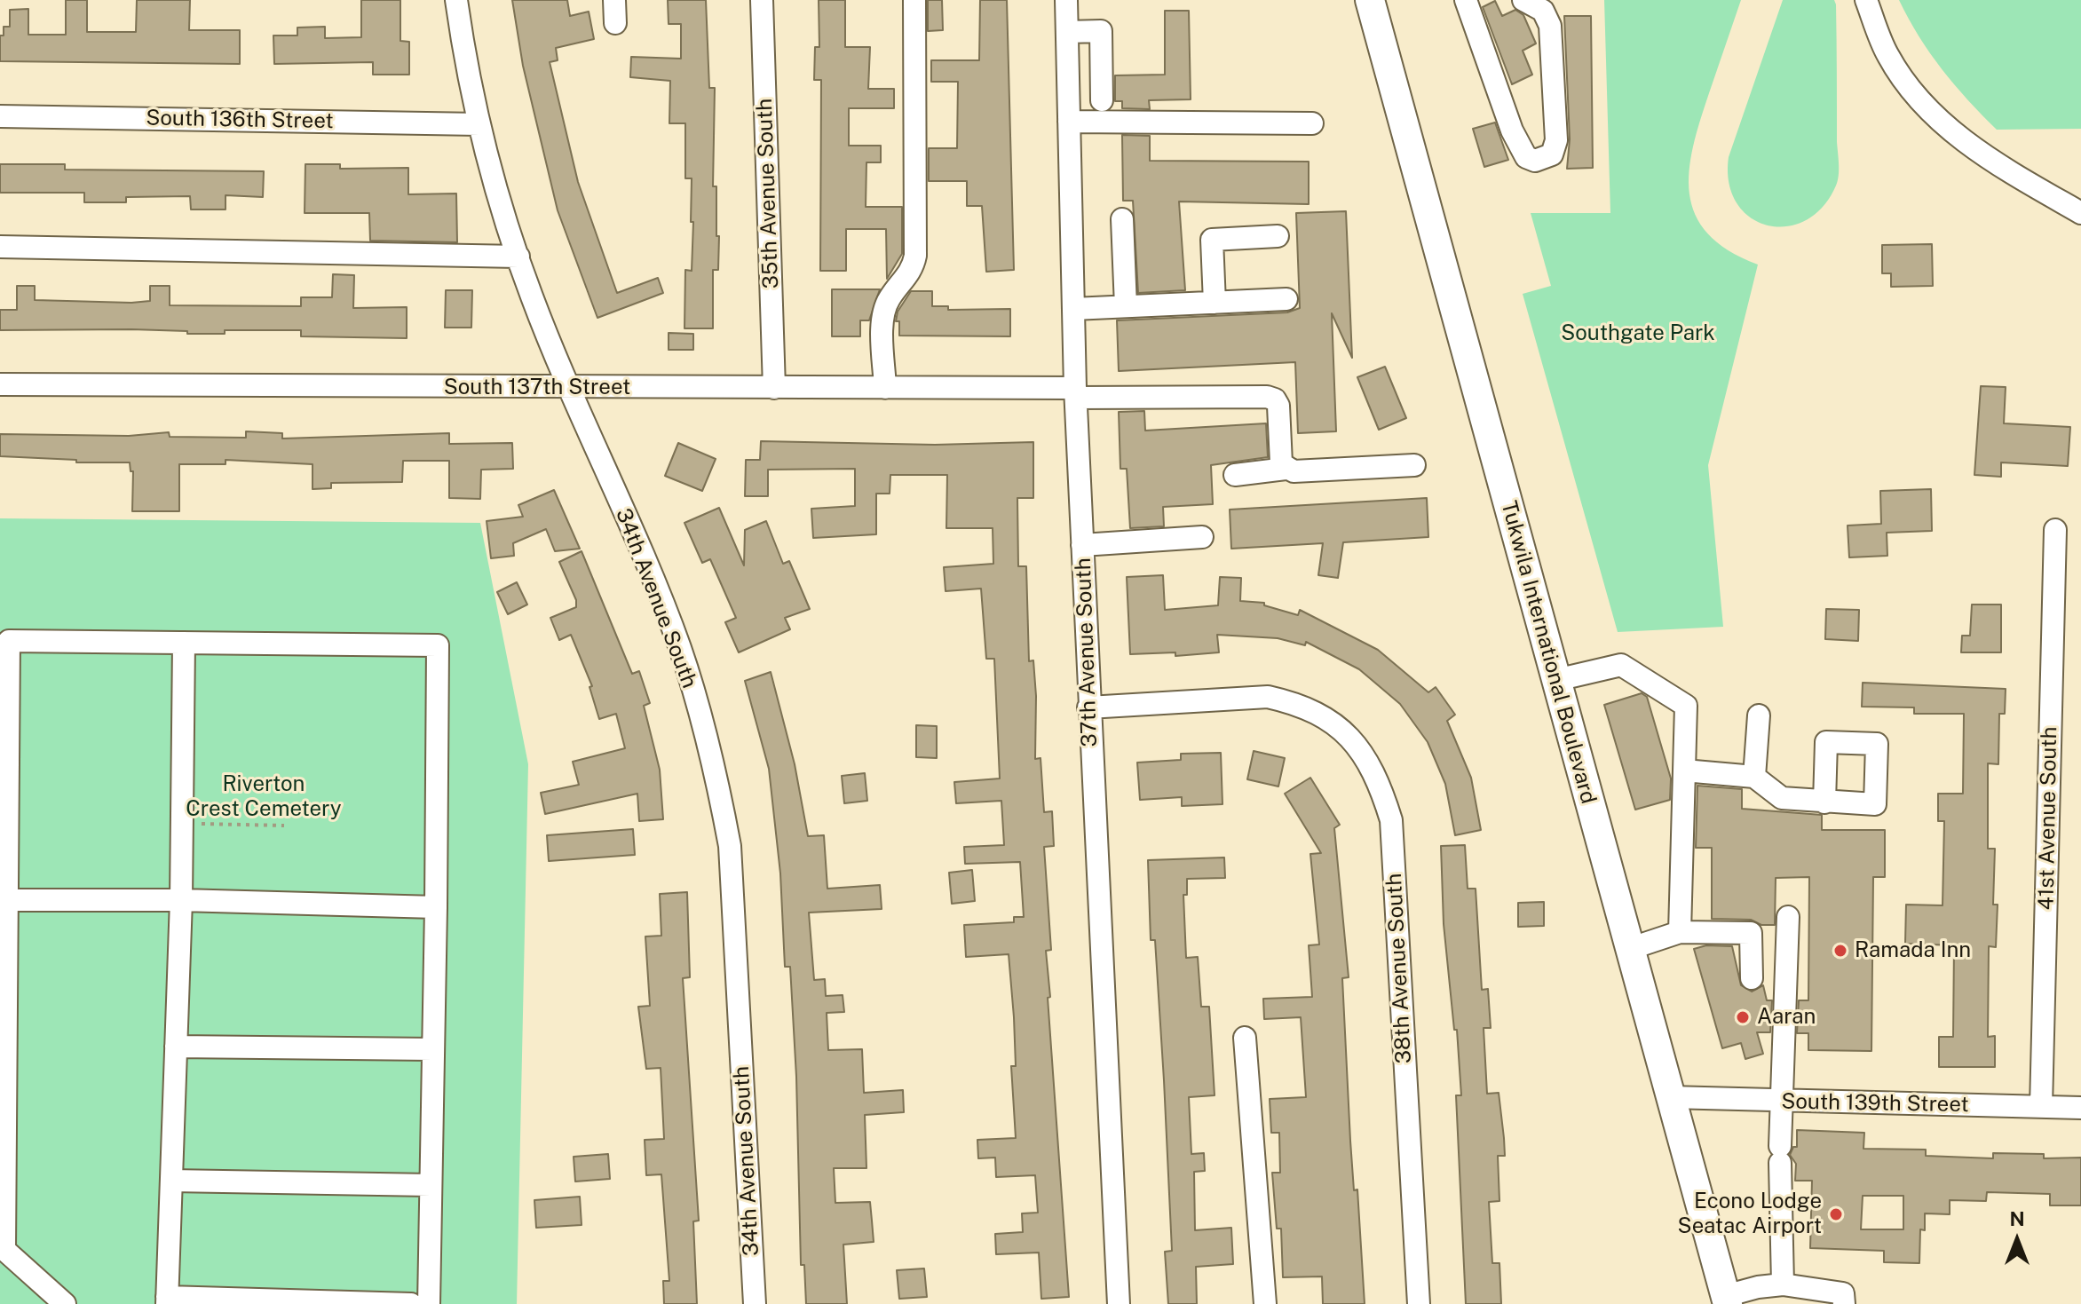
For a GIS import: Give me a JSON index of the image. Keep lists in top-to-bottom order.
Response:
{
  "streets": {
    "main road": ["Tukwila International Boulevard"],
    "street": [
      "South 136th Street",
      "35th Avenue South",
      "South 137th Street",
      "34th Avenue South",
      "37th Avenue South",
      "41st Avenue South",
      "38th Avenue South",
      "South 139th Street"
    ]
  },
  "crossings": [
    ["South 136th Street", "34th Avenue South"],
    ["35th Avenue South", "South 137th Street"],
    ["South 137th Street", "34th Avenue South"],
    ["South 137th Street", "37th Avenue South"],
    ["37th Avenue South", "38th Avenue South"],
    ["Tukwila International Boulevard", "South 139th Street"],
    ["41st Avenue South", "South 139th Street"]
  ],
  "parks": ["Southgate Park", "Riverton Crest Cemetery"],
  "places": ["Ramada Inn", "Aaran", "Econo Lodge Seatac Airport"],
  "north": "top"
}
